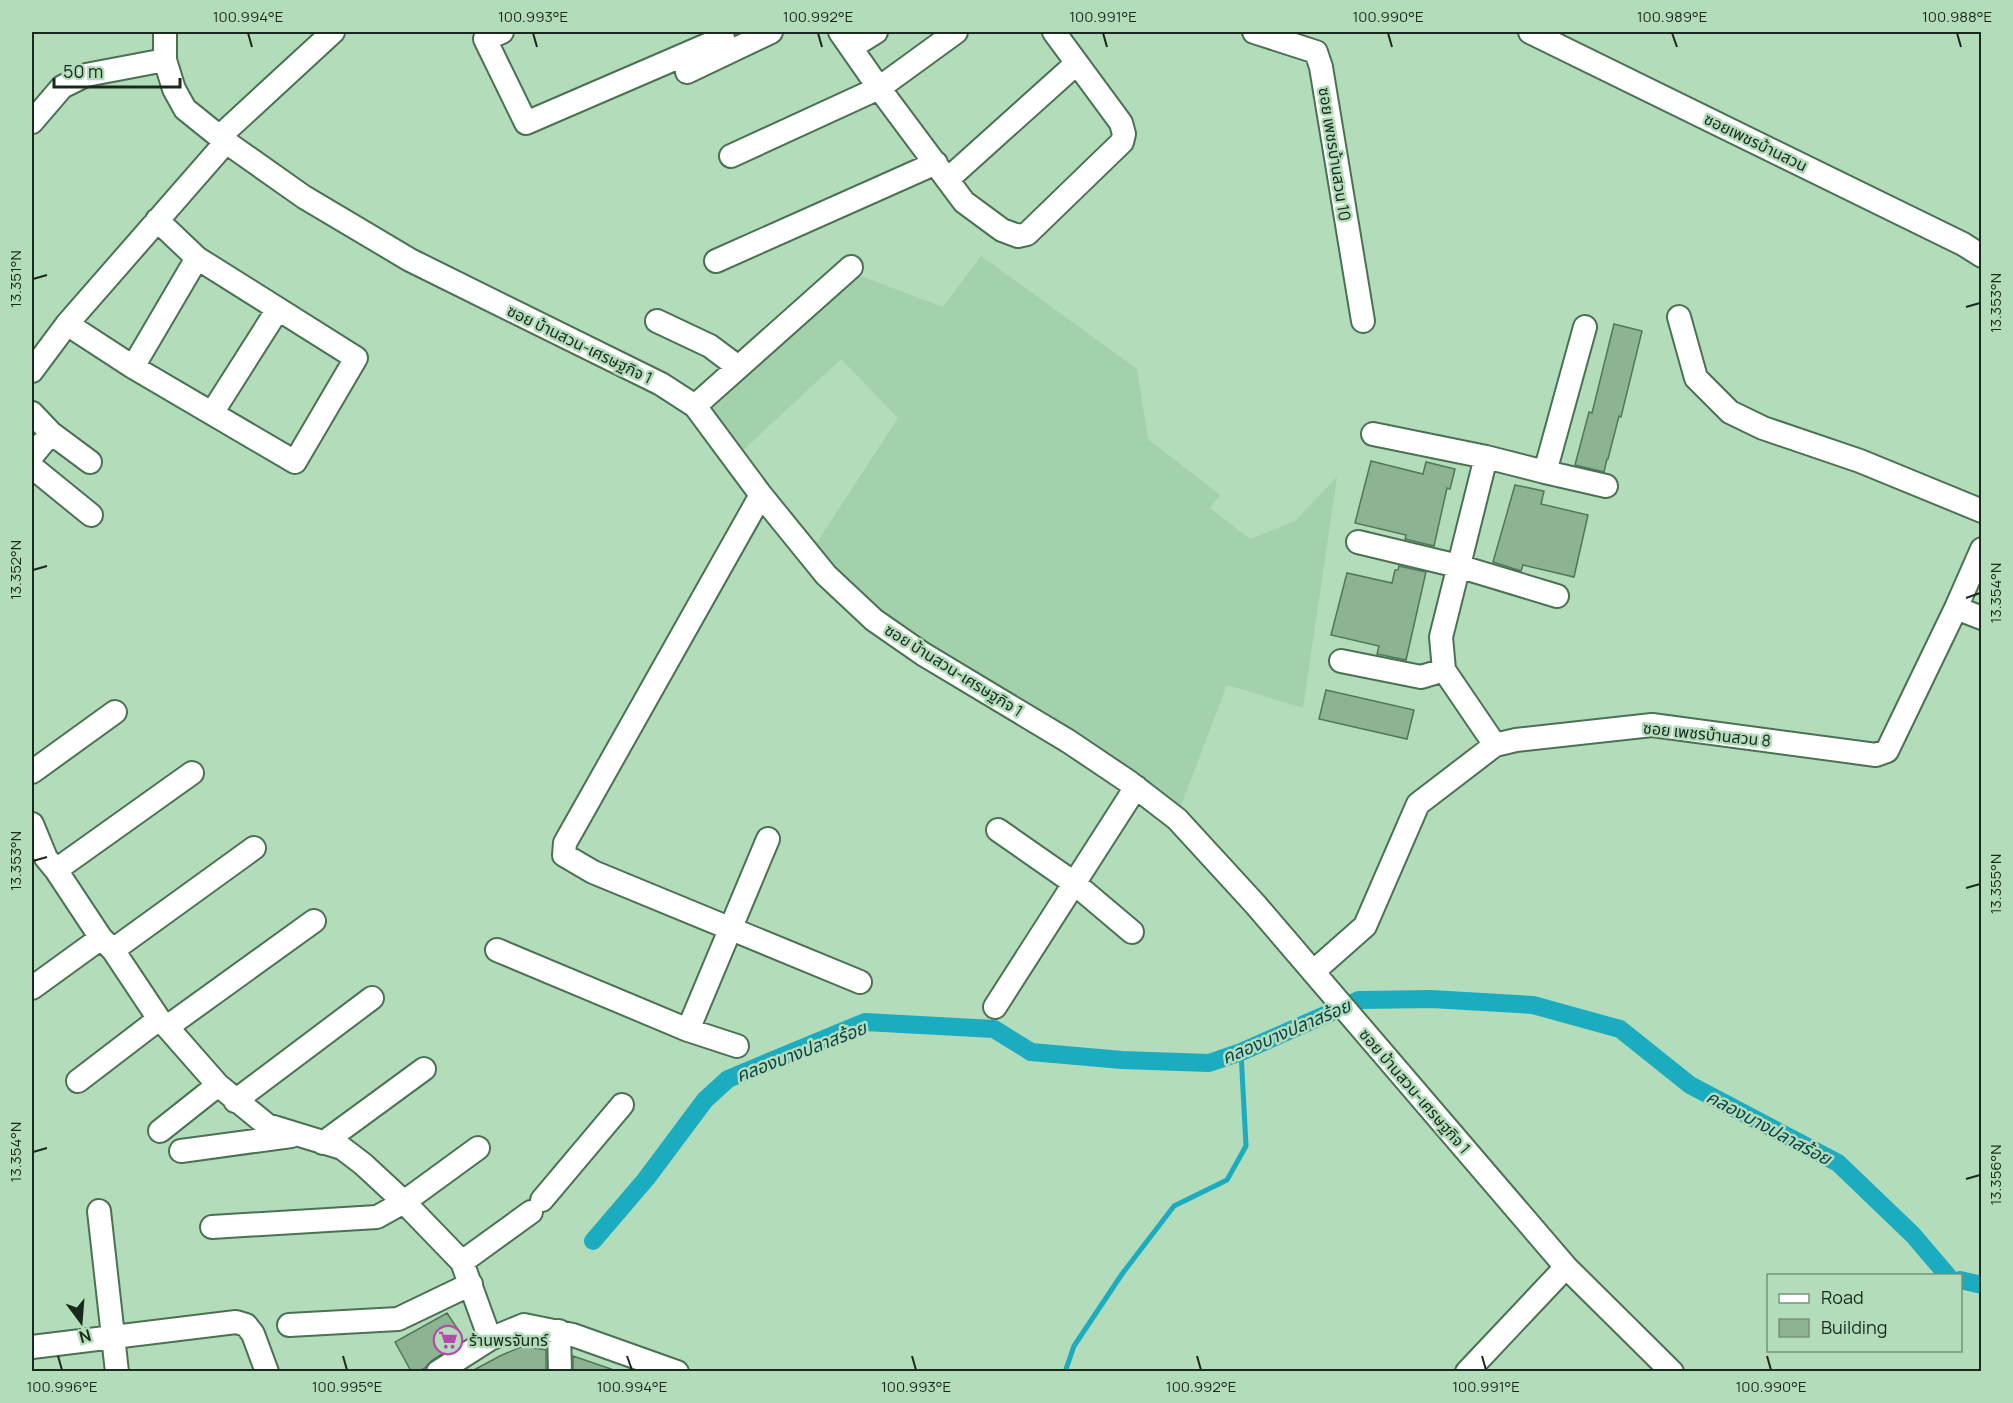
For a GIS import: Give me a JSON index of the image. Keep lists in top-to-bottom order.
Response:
{
  "streets": {
    "street": [
      "ซอยเพชรบ้านสวน",
      "ซอย เพชรบ้านสวน 10",
      "ซอย บ้านสวน-เศรษฐกิจ 1",
      "ซอย เพชรบ้านสวน 8"
    ]
  },
  "crossings": [
    ["ซอย บ้านสวน-เศรษฐกิจ 1", "ซอย เพชรบ้านสวน 8"]
  ],
  "water": ["คลองบางปลาสร้อย"],
  "places": {
    "supermarket": ["ร้านพรจันทร์"]
  },
  "legend": ["Road", "Building"],
  "scale_bar": "50 m",
  "north": "bottom",
  "coordinates": [
    "100.994°E",
    "100.993°E",
    "100.992°E",
    "100.991°E",
    "100.990°E",
    "100.989°E",
    "100.988°E",
    "13.351°N",
    "13.353°N",
    "13.352°N",
    "13.354°N",
    "13.355°N",
    "13.356°N",
    "100.996°E",
    "100.995°E"
  ]
}
